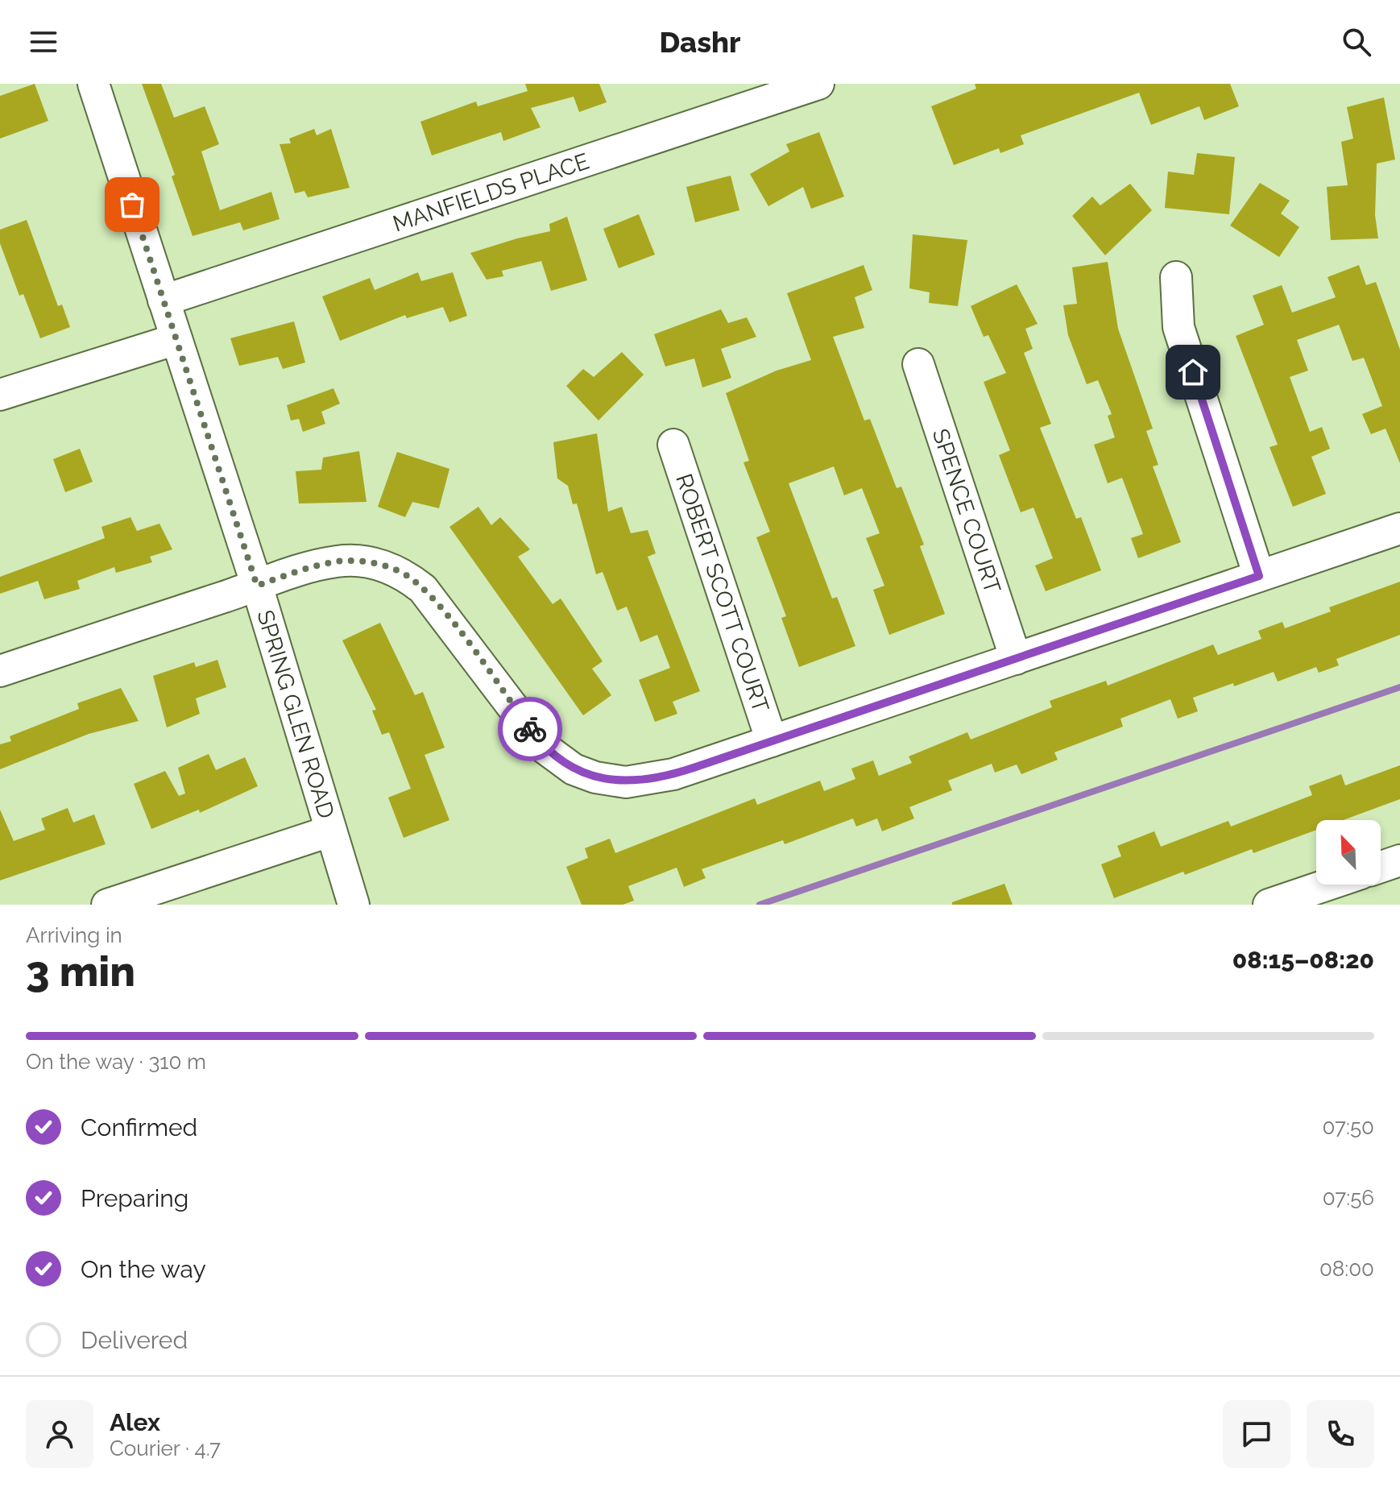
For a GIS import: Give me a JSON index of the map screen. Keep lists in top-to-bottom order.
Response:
{
  "streets": {
    "street": [
      "MANFIELDS PLACE",
      "SPENCE COURT",
      "ROBERT SCOTT COURT",
      "SPRING GLEN ROAD"
    ]
  },
  "crossings": [
    ["MANFIELDS PLACE", "SPRING GLEN ROAD"]
  ],
  "north": "top left",
  "page": {
    "header": "Dashr",
    "heading": ["3 min", "Arriving in", "08:15–08:20"],
    "panel": ["Alex", "Courier · 4.7"],
    "bar": "On the way · 310 m",
    "list": [
      ["Confirmed", "07:50"],
      ["Preparing", "07:56"],
      ["On the way", "08:00"],
      "Delivered"
    ]
  }
}
